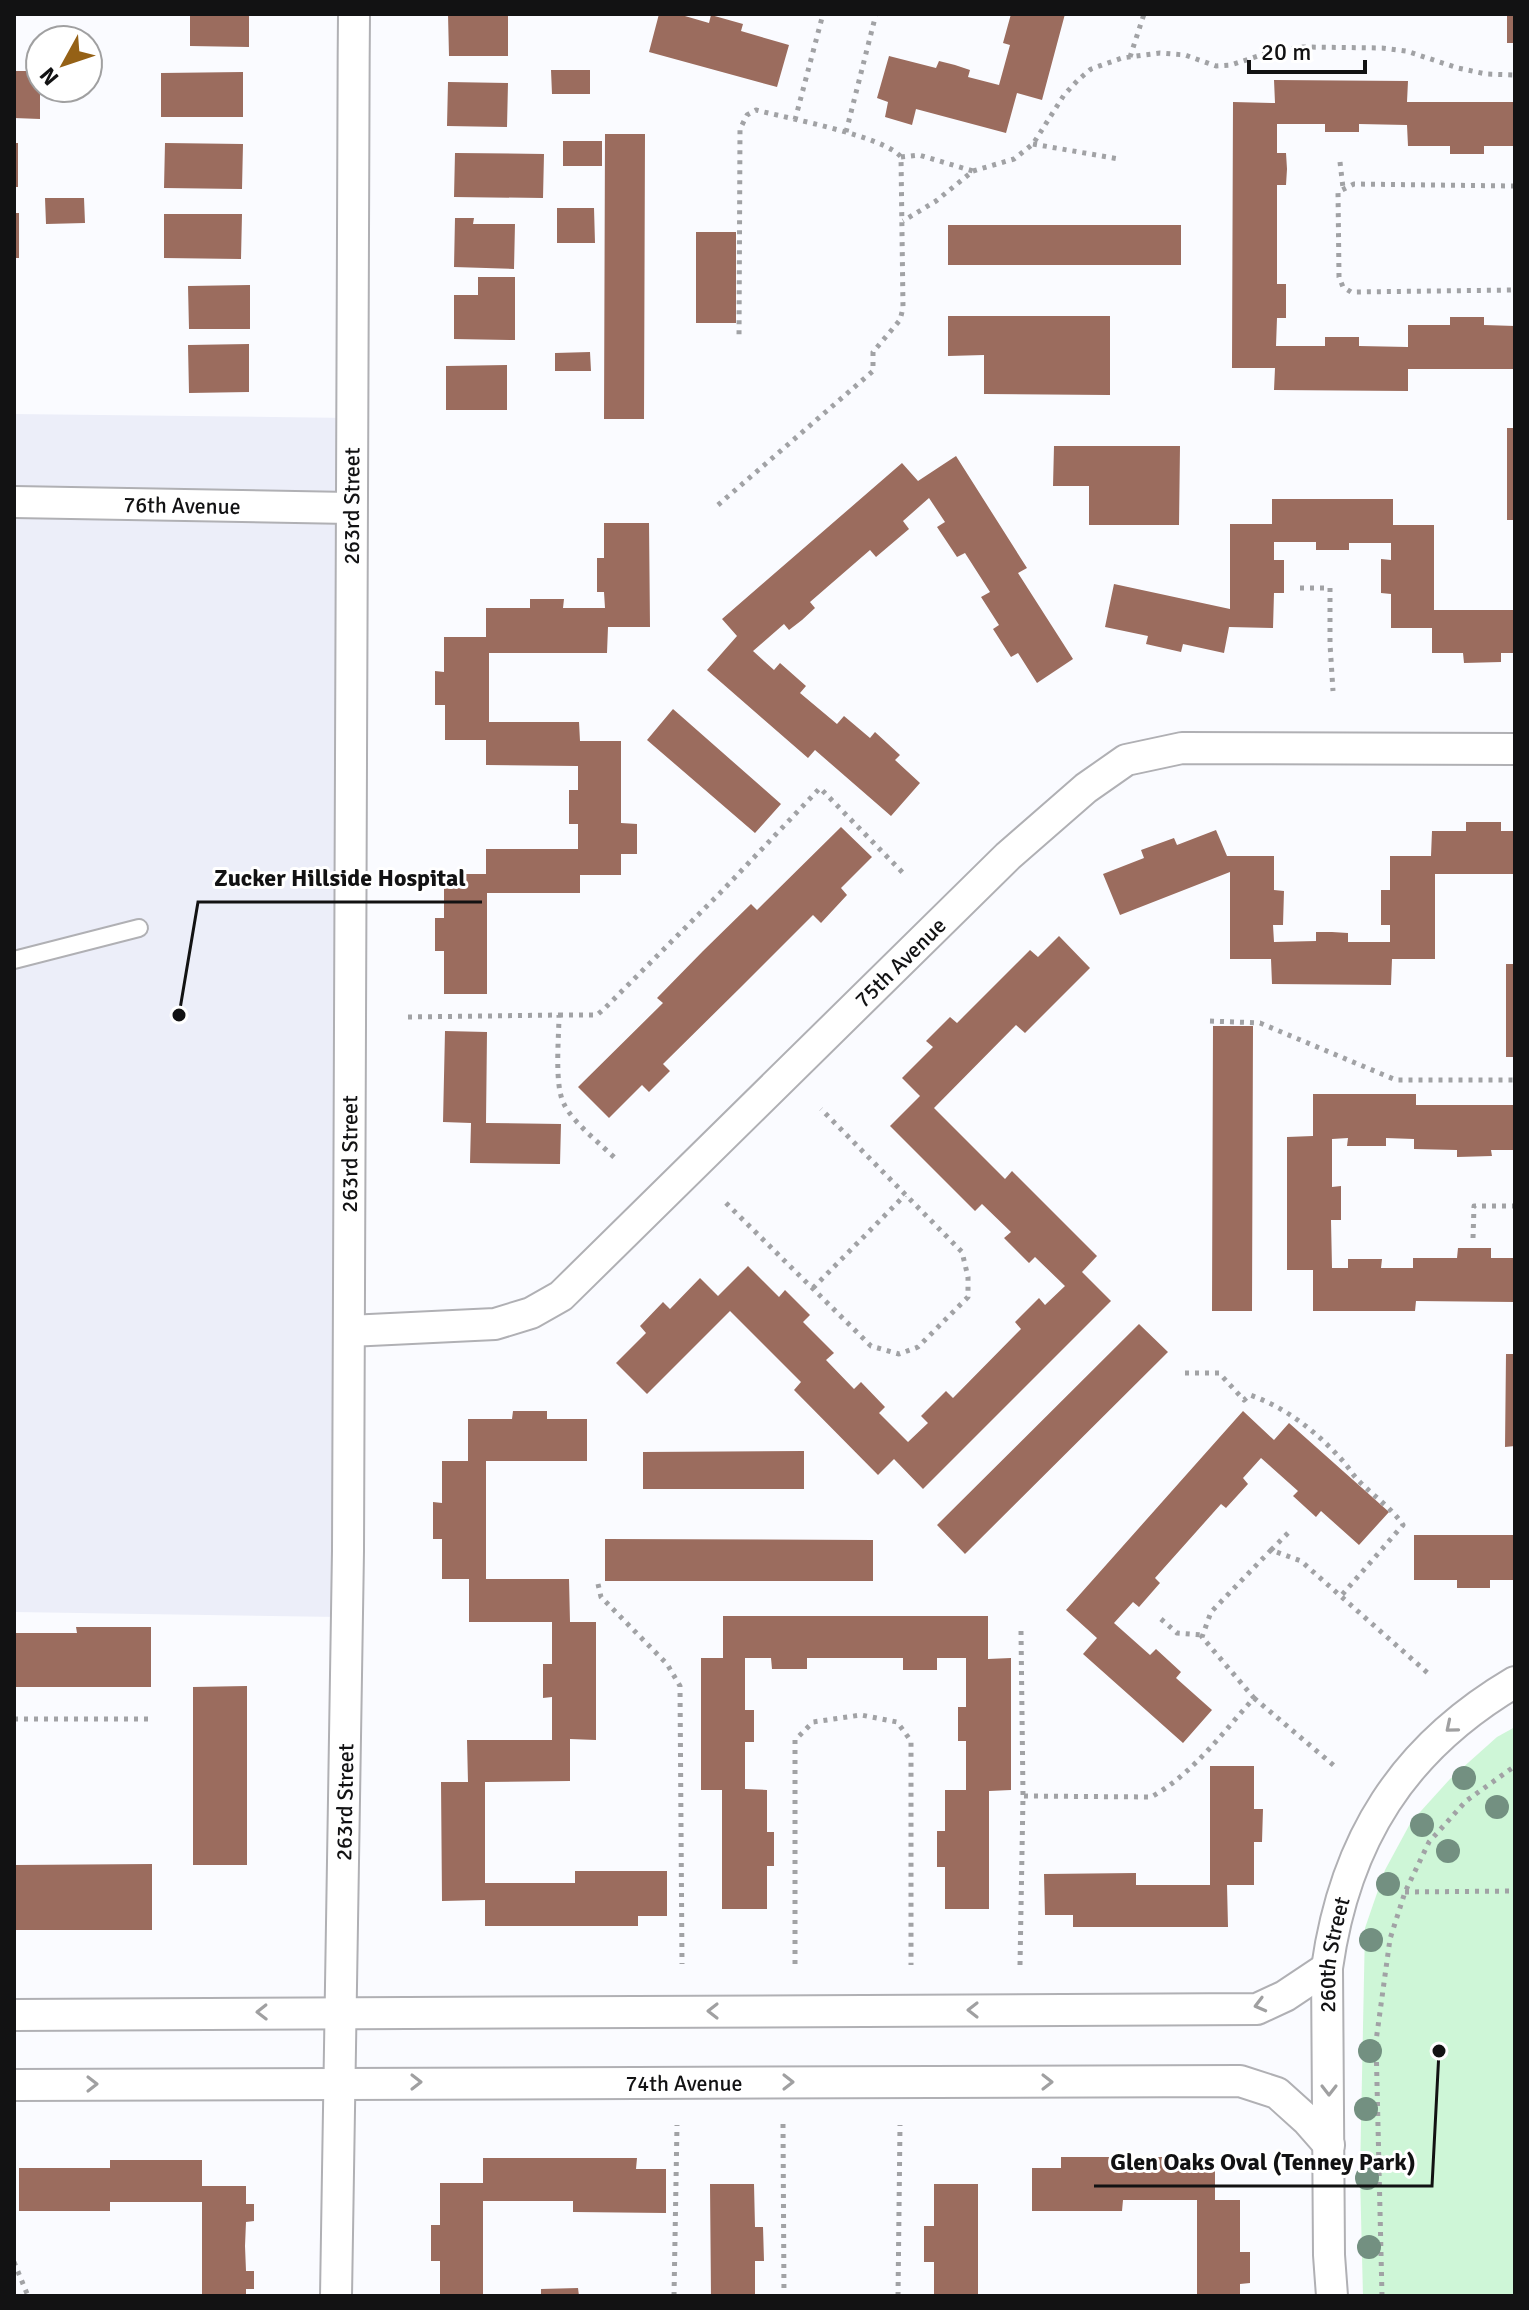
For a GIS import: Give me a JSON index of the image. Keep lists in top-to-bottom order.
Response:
{
  "streets": {
    "street": [
      "76th Avenue",
      "263rd Street",
      "75th Avenue",
      "260th Street",
      "74th Avenue"
    ]
  },
  "crossings": [
    ["76th Avenue", "263rd Street"],
    ["263rd Street", "75th Avenue"],
    ["263rd Street", "74th Avenue"],
    ["260th Street", "74th Avenue"]
  ],
  "one_way": ["260th Street"],
  "places": ["Zucker Hillside Hospital", "Glen Oaks Oval (Tenney Park)"],
  "scale_bar": "20 m",
  "north": "bottom left"
}
